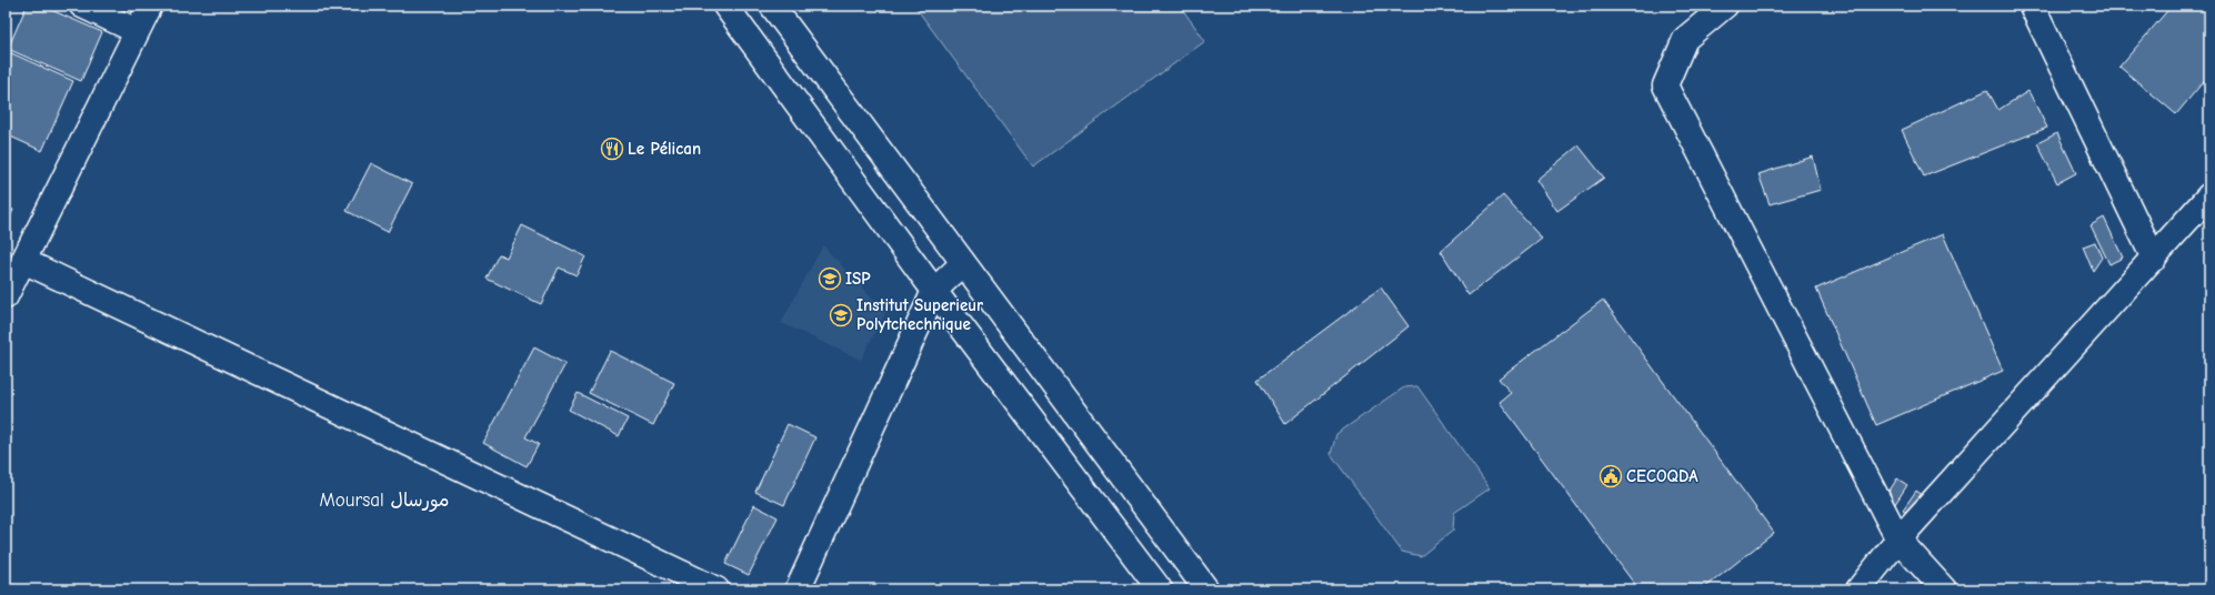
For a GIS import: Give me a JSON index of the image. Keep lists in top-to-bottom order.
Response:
{
  "districts": ["Moursal مورسال"],
  "places": {
    "restaurant": ["Le Pélican"],
    "school or university": ["ISP", "Institut Superieur Polytchechnique"],
    "public building": ["CECOQDA"]
  }
}
